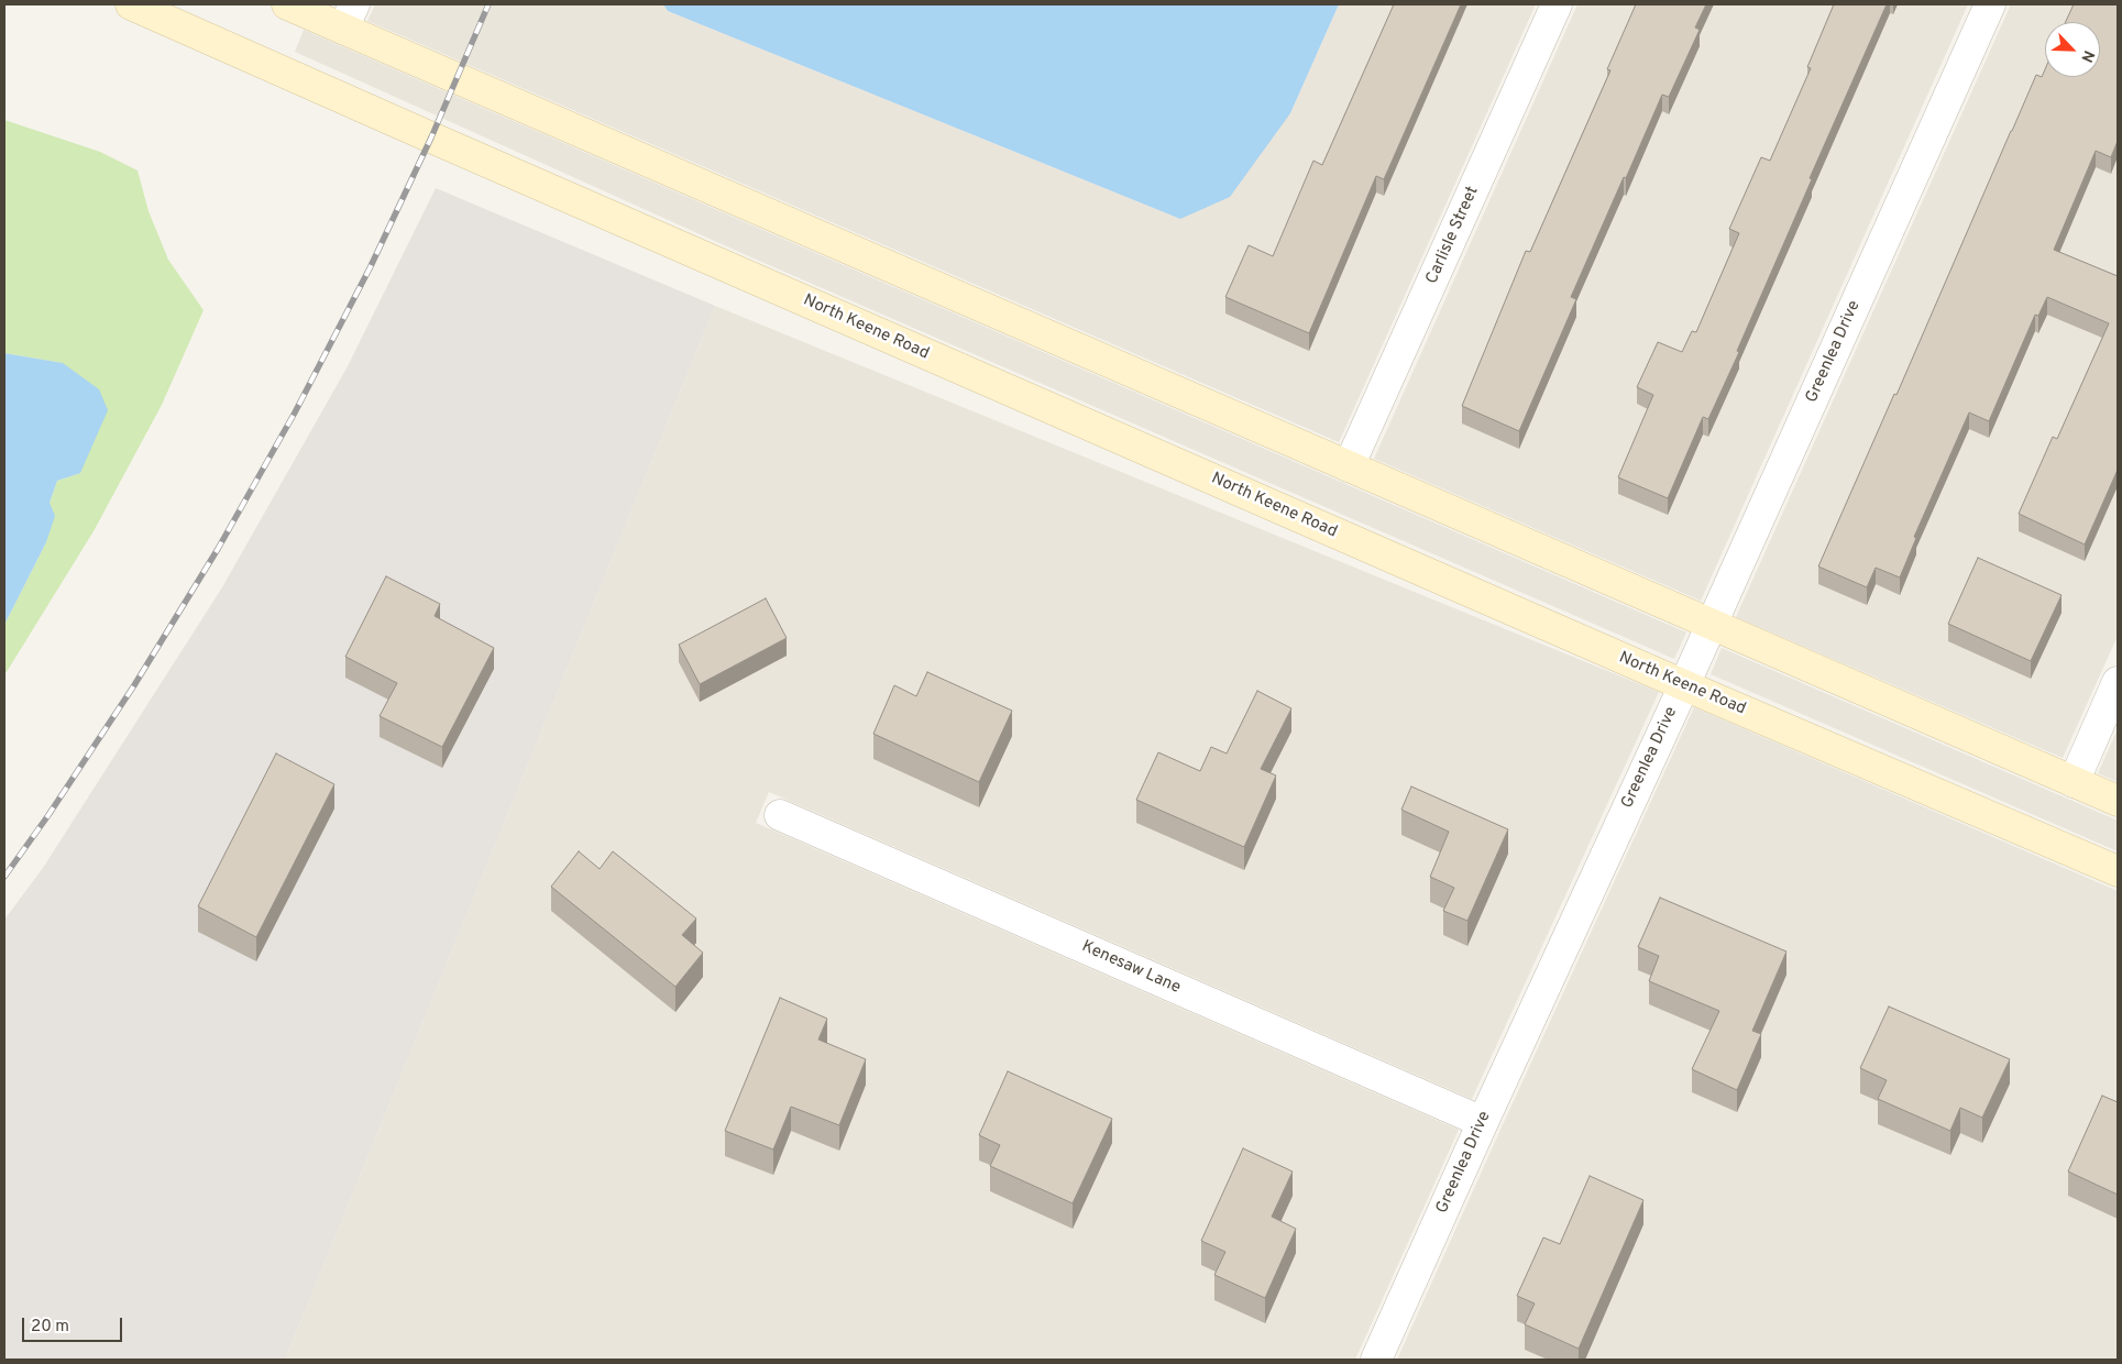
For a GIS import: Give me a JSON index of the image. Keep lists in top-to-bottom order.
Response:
{
  "streets": {
    "main road": ["North Keene Road"],
    "street": ["Carlisle Street", "Greenlea Drive", "Kenesaw Lane"]
  },
  "crossings": [
    ["North Keene Road", "Greenlea Drive"],
    ["Greenlea Drive", "Kenesaw Lane"]
  ],
  "scale_bar": "20 m",
  "north": "bottom right"
}
